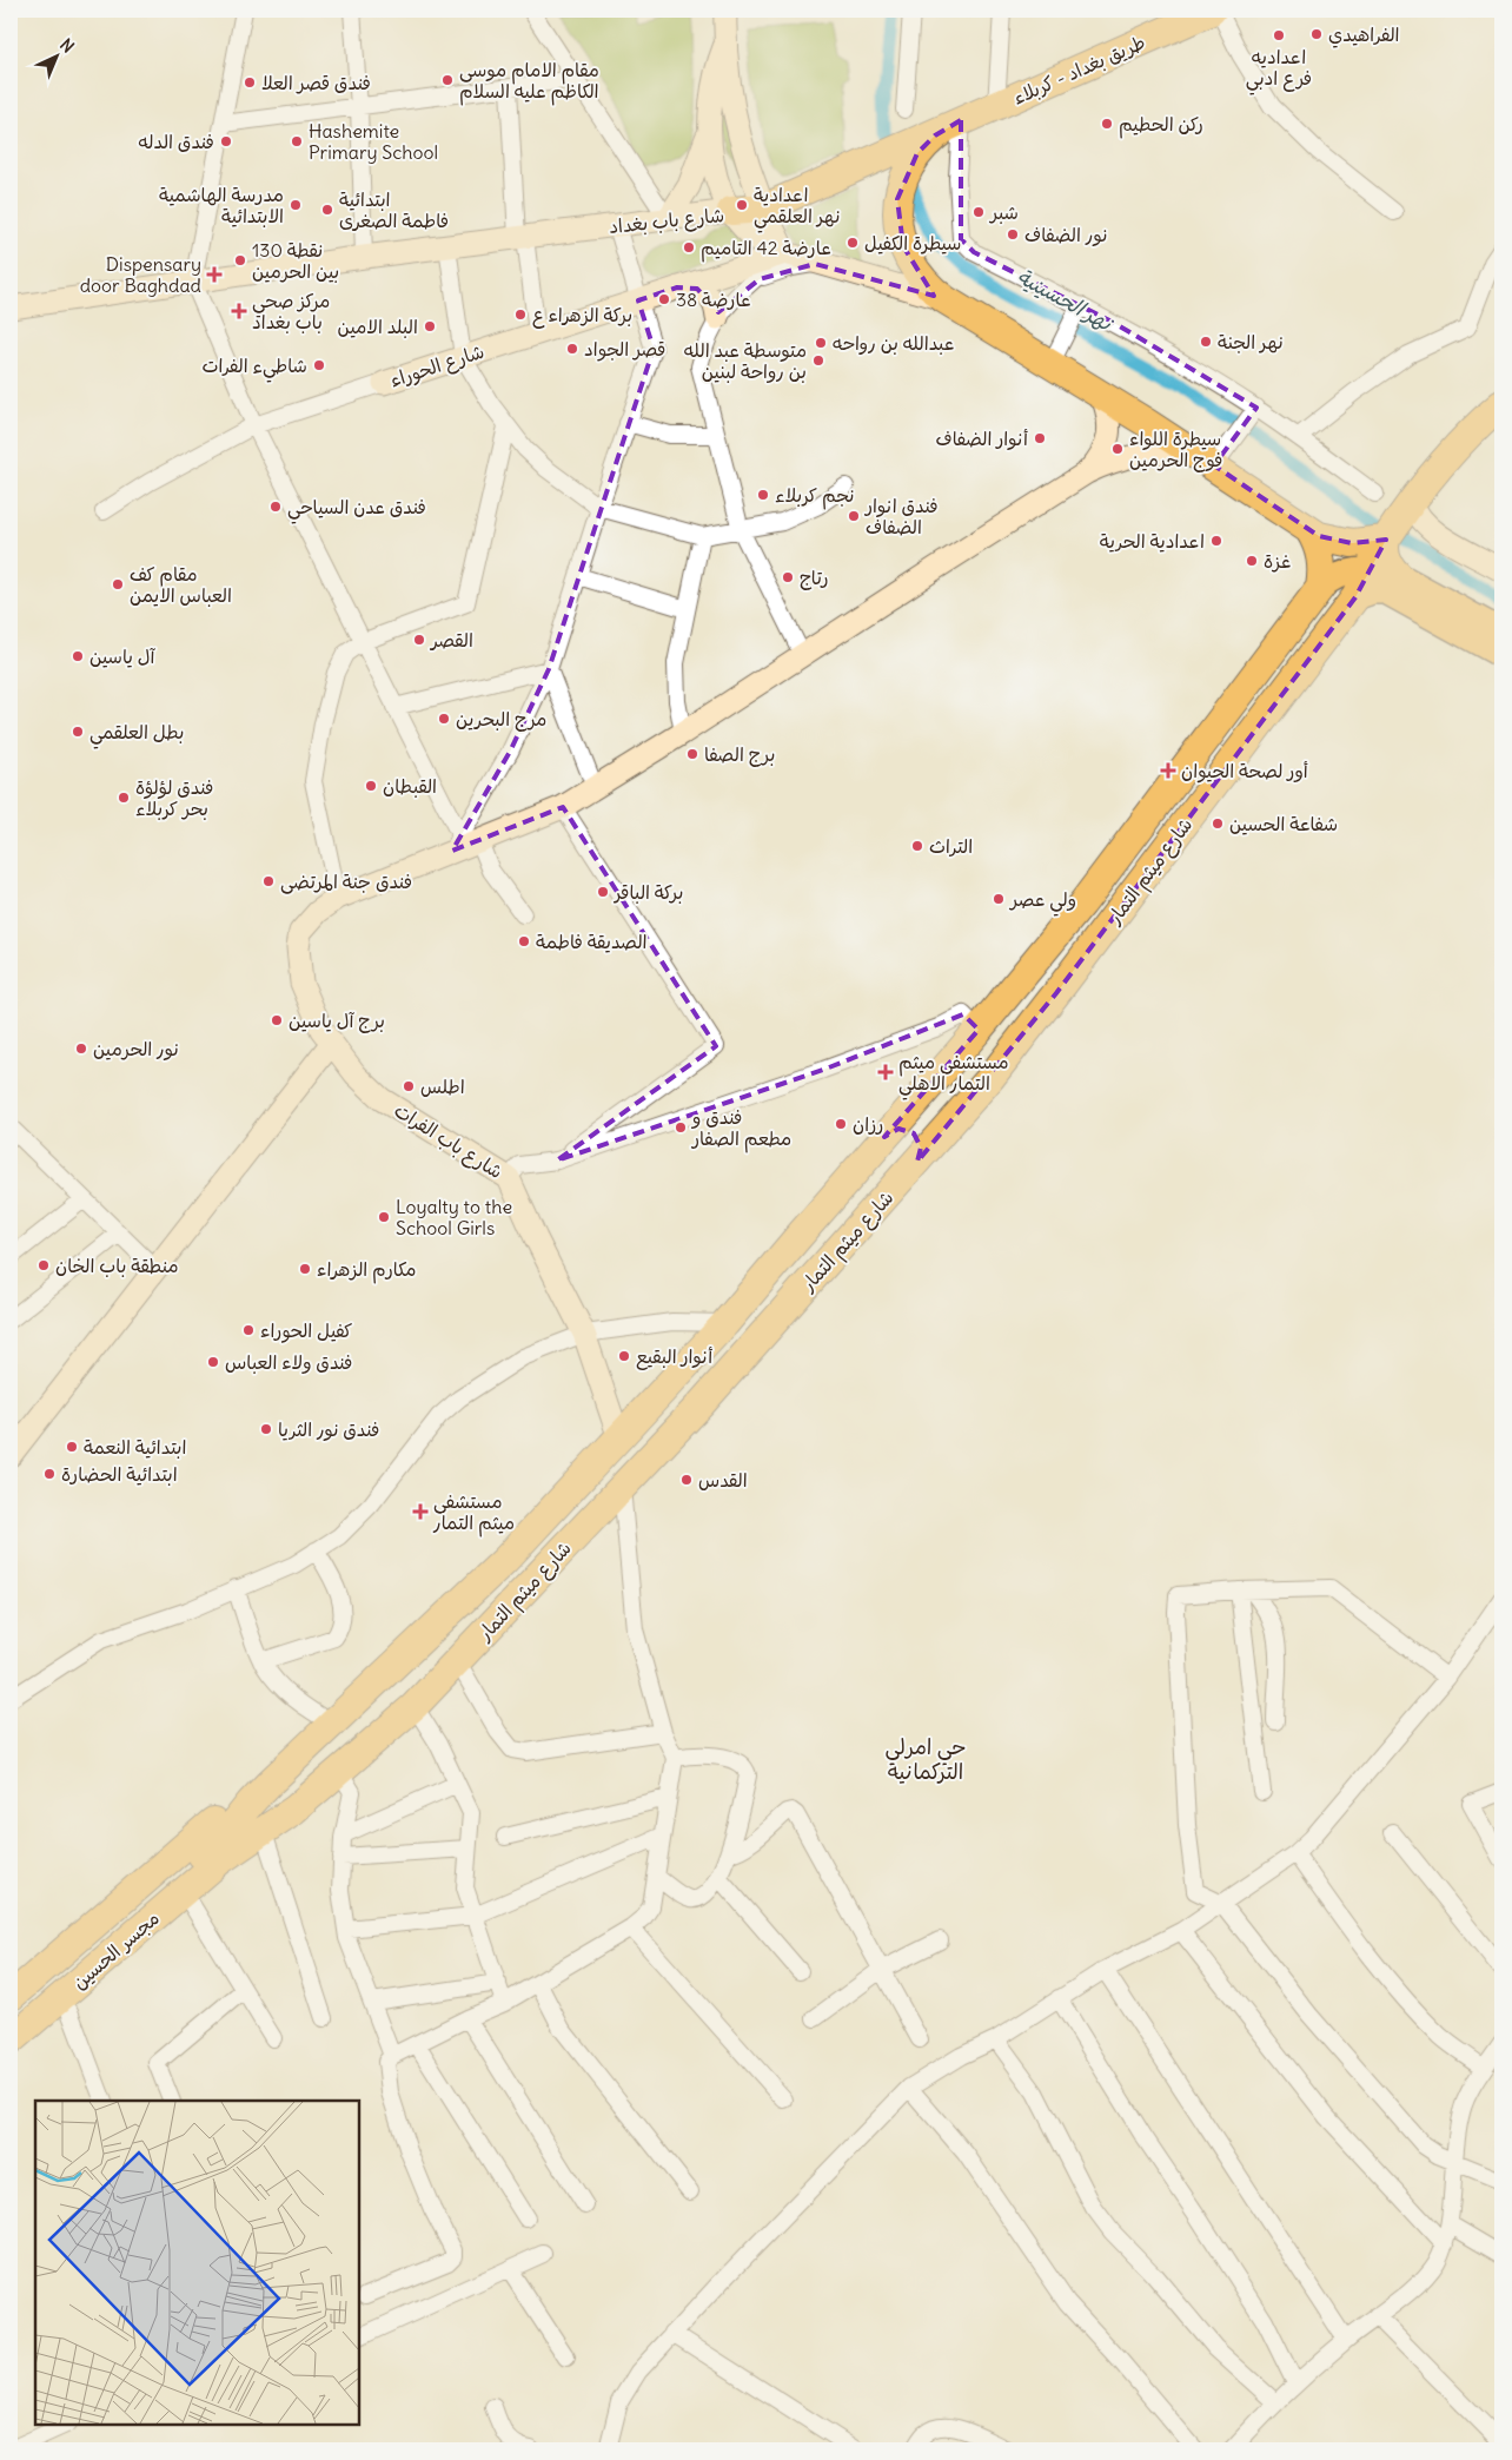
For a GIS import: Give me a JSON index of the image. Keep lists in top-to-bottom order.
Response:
{
  "streets": {
    "highway": [
      "طريق بغداد - كربلاء",
      "شارع باب بغداد",
      "شارع ميثم التمار",
      "مجسر الحسين"
    ],
    "street": ["شارع الحوراء", "شارع باب الفرات"]
  },
  "crossings": [
    ["طريق بغداد - كربلاء", "شارع باب بغداد"],
    ["شارع باب بغداد", "شارع الحوراء"],
    ["شارع باب بغداد", "شارع ميثم التمار"],
    ["شارع ميثم التمار", "شارع باب الفرات"],
    ["شارع ميثم التمار", "مجسر الحسين"]
  ],
  "districts": ["حي امرلي التركمانية"],
  "water": ["نهر الحسينية"],
  "places": {
    "other": [
      "الفراهيدي",
      "اعداديه فرع ادبي",
      "مقام الامام موسى الكاظم عليه السلام",
      "فندق قصر العلا",
      "ركن الحطيم",
      "فندق الدله",
      "Hashemite Primary School",
      "مدرسة الهاشمية الابتدائية",
      "اعدادية نهر العلقمي",
      "ابتدائية فاطمة الصغرى",
      "شبر",
      "نور الضفاف",
      "سيطرة الكفيل",
      "عارضة 42 التاميم",
      "نقطة 130 بين الحرمين",
      "عارضة 38",
      "بركة الزهراء ع",
      "البلد الامين",
      "نهر الجنة",
      "عبدالله بن رواحه",
      "قصر الجواد",
      "متوسطة عبد الله بن رواحة لبنين",
      "شاطيء الفرات",
      "أنوار الضفاف",
      "سيطرة اللواء فوج الحرمين",
      "نجم كربلاء",
      "فندق عدن السياحي",
      "فندق انوار الضفاف",
      "اعدادية الحرية",
      "غزة",
      "رتاج",
      "مقام كف العباس الايمن",
      "القصر",
      "آل ياسين",
      "مرج البحرين",
      "بطل العلقمي",
      "برج الصفا",
      "القبطان",
      "فندق لؤلؤة بحر كربلاء",
      "شفاعة الحسين",
      "التراث",
      "فندق جنة المرتضى",
      "بركة الباقر",
      "ولي عصر",
      "الصديقة فاطمة",
      "برج آل ياسين",
      "نور الحرمين",
      "اطلس",
      "رزان",
      "فندق و مطعم الصفار",
      "Loyalty to the School Girls",
      "منطقة باب الخان",
      "مكارم الزهراء",
      "كفيل الحوراء",
      "أنوار البقيع",
      "فندق ولاء العباس",
      "فندق نور الثريا",
      "ابتدائية النعمة",
      "ابتدائية الحضارة",
      "القدس"
    ],
    "health": [
      "Dispensary door Baghdad",
      "مركز صحي باب بغداد",
      "أور لصحة الحيوان",
      "مستشفى ميثم التمار الاهلي",
      "مستشفى ميثم التمار"
    ]
  },
  "north": "top right"
}
